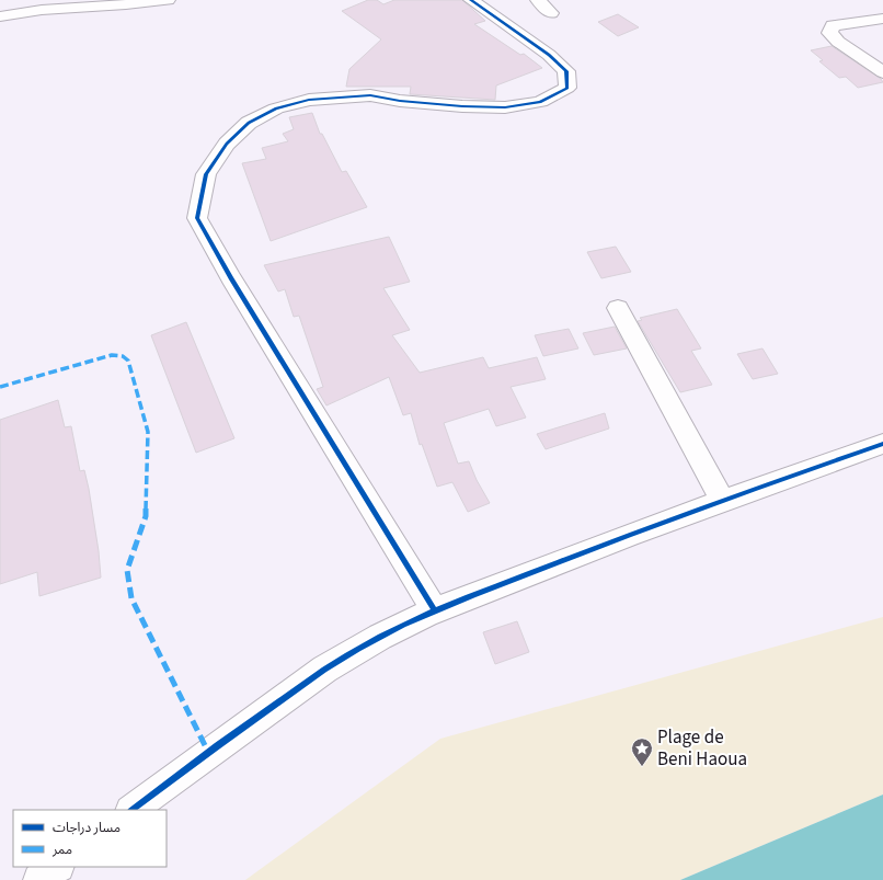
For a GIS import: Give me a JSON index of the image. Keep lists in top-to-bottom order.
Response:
{
  "places": {
    "place": ["Plage de Beni Haoua"]
  },
  "legend": ["مسار دراجات", "ممر"]
}
